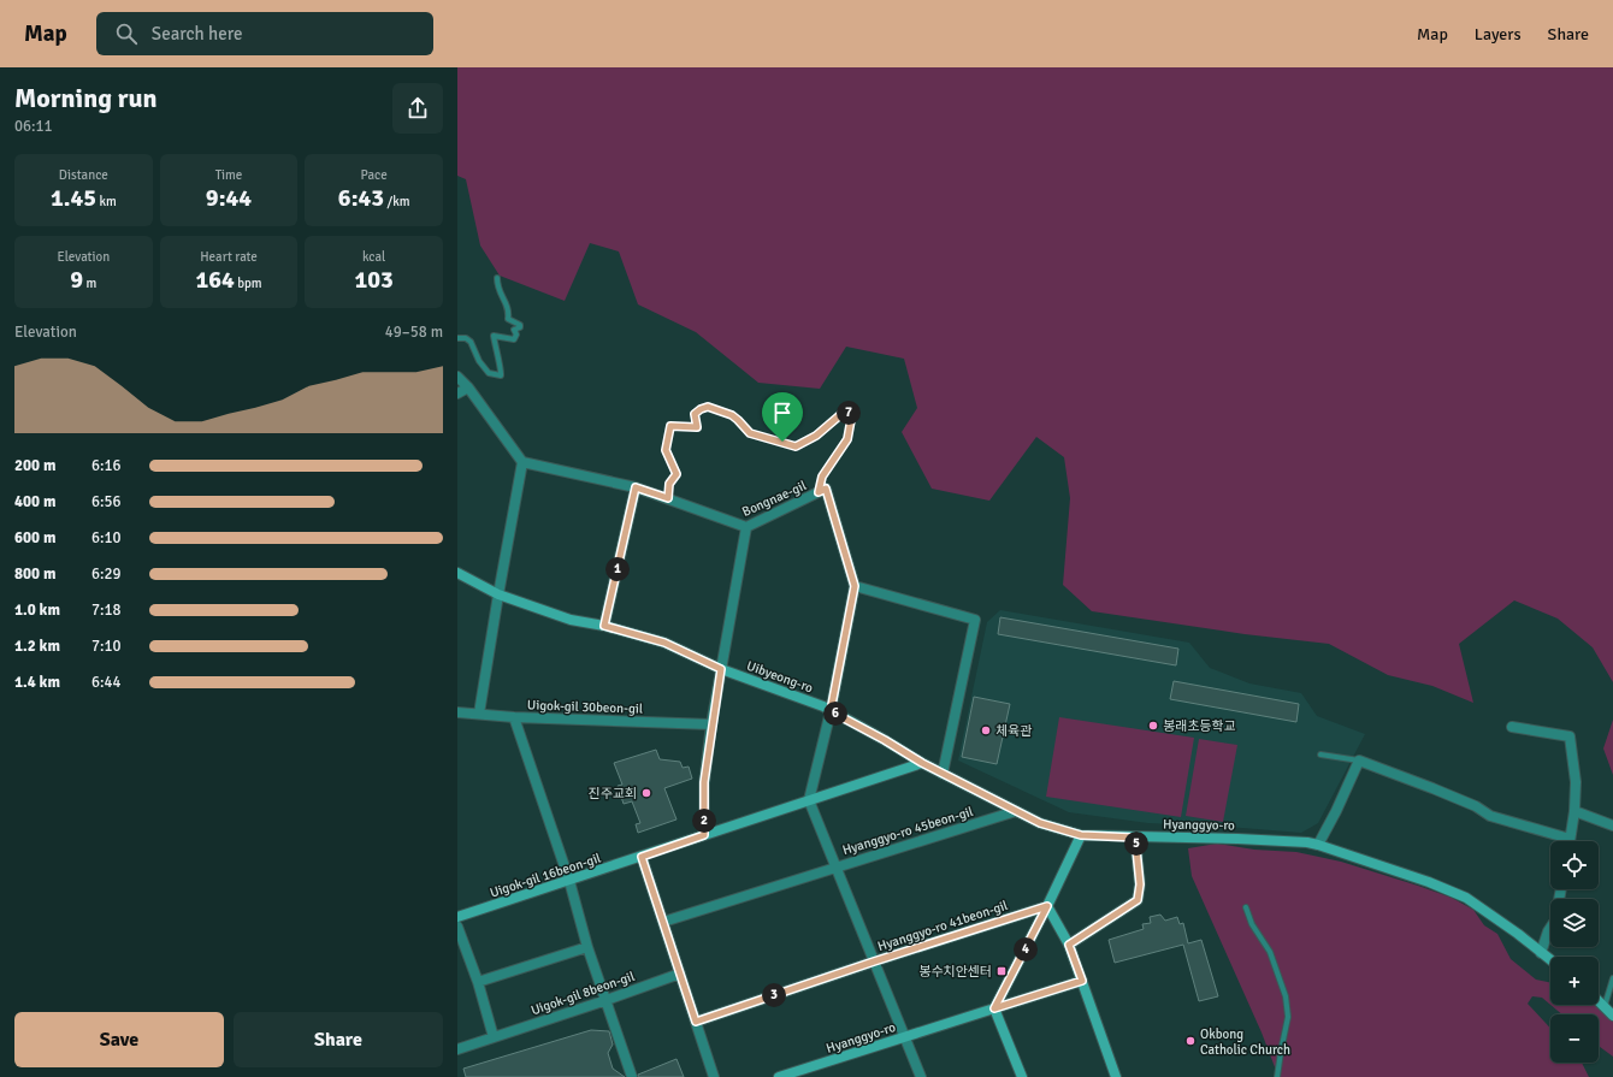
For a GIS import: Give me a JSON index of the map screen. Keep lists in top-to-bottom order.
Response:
{
  "streets": {
    "street": [
      "Bongnae-gil",
      "Uibyeong-ro",
      "Uigok-gil 30beon-gil",
      "Hyanggyo-ro",
      "Hyanggyo-ro 45beon-gil",
      "Uigok-gil 16beon-gil",
      "Hyanggyo-ro 41beon-gil",
      "Uigok-gil 8beon-gil"
    ]
  },
  "crossings": [
    ["Uibyeong-ro", "Hyanggyo-ro"],
    ["Uibyeong-ro", "Hyanggyo-ro 45beon-gil"],
    ["Uibyeong-ro", "Uigok-gil 16beon-gil"]
  ],
  "places": {
    "other": [
      "봉래초등학교",
      "체육관",
      "진주교회",
      "Okbong Catholic Church"
    ],
    "transit": ["봉수치안센터"]
  },
  "page": {
    "header": "Map",
    "search": "Search here",
    "nav": ["Map", "Layers", "Share"],
    "heading": ["Morning run", "06:11"],
    "stats": [
      ["Distance", "1.45 km"],
      ["Time", "9:44"],
      ["Pace", "6:43 /km"],
      ["Elevation", "9 m"],
      ["Heart rate", "164 bpm"],
      ["kcal", "103"]
    ],
    "chart": ["Elevation", "49–58 m"],
    "pins": [
      "7",
      "1",
      "6",
      "2",
      "5",
      "4",
      "3"
    ],
    "list": [
      {
        "name": "200 m",
        "note": "6:16"
      },
      {
        "name": "400 m",
        "note": "6:56"
      },
      {
        "name": "600 m",
        "note": "6:10"
      },
      {
        "name": "800 m",
        "note": "6:29"
      },
      {
        "name": "1.0 km",
        "note": "7:18"
      },
      {
        "name": "1.2 km",
        "note": "7:10"
      },
      {
        "name": "1.4 km",
        "note": "6:44"
      }
    ],
    "map_buttons": ["+", "−"],
    "buttons": ["Save", "Share"]
  }
}
